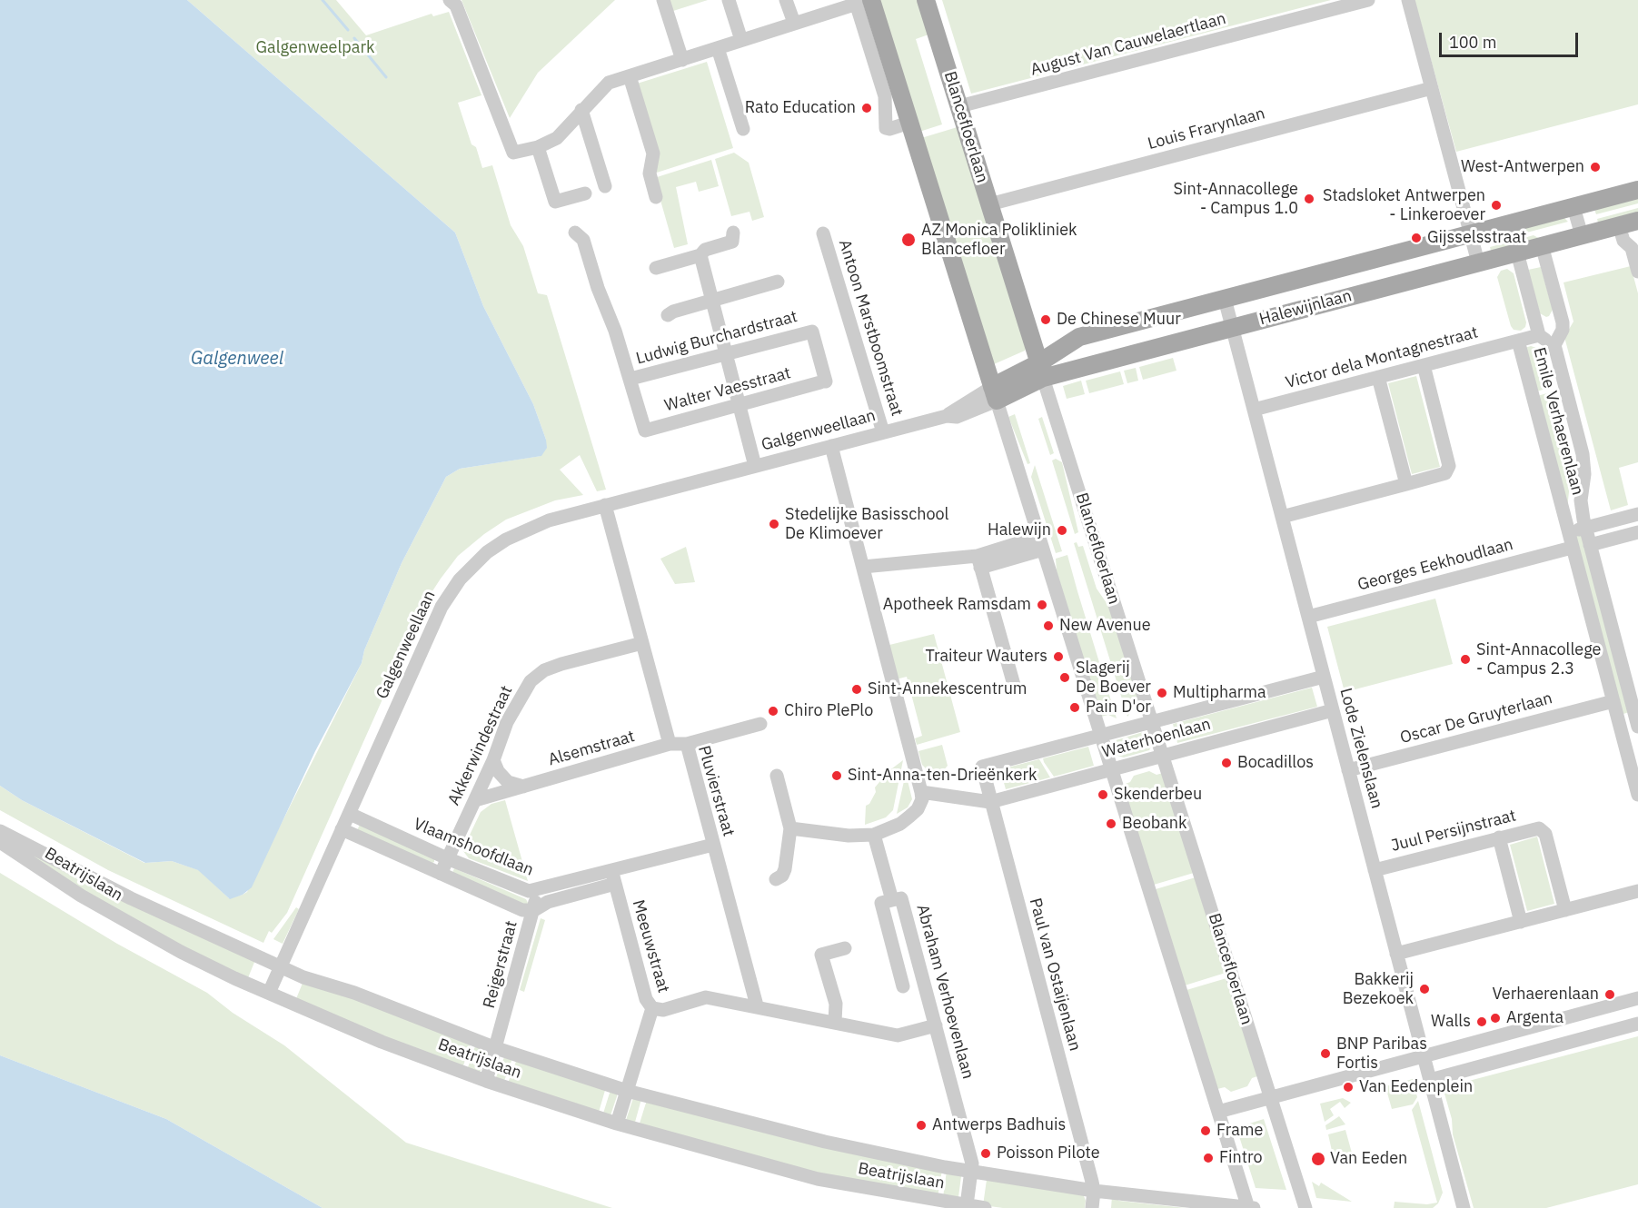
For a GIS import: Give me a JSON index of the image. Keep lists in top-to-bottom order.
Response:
{
  "streets": {
    "main road": ["Blancefloerlaan", "Halewijnlaan"],
    "street": [
      "August Van Cauwelaertlaan",
      "Louis Frarynlaan",
      "Antoon Marstboomstraat",
      "Ludwig Burchardstraat",
      "Victor dela Montagnestraat",
      "Walter Vaesstraat",
      "Emile Verhaerenlaan",
      "Galgenweellaan",
      "Georges Eekhoudlaan",
      "Oscar De Gruyterlaan",
      "Waterhoenlaan",
      "Akkerwindestraat",
      "Alsemstraat",
      "Lode Zielenslaan",
      "Pluvierstraat",
      "Juul Persijnstraat",
      "Vlaamshoofdlaan",
      "Beatrijslaan",
      "Meeuwstraat",
      "Reigerstraat",
      "Paul van Ostaijenlaan",
      "Abraham Verhoevenlaan"
    ]
  },
  "crossings": [
    ["August Van Cauwelaertlaan", "Blancefloerlaan"],
    ["Blancefloerlaan", "Louis Frarynlaan"],
    ["Blancefloerlaan", "Halewijnlaan"],
    ["Blancefloerlaan", "Waterhoenlaan"],
    ["Halewijnlaan", "Emile Verhaerenlaan"],
    ["Halewijnlaan", "Galgenweellaan"],
    ["Halewijnlaan", "Lode Zielenslaan"],
    ["Antoon Marstboomstraat", "Galgenweellaan"],
    ["Ludwig Burchardstraat", "Walter Vaesstraat"],
    ["Victor dela Montagnestraat", "Emile Verhaerenlaan"],
    ["Victor dela Montagnestraat", "Lode Zielenslaan"],
    ["Emile Verhaerenlaan", "Georges Eekhoudlaan"],
    ["Emile Verhaerenlaan", "Oscar De Gruyterlaan"],
    ["Galgenweellaan", "Pluvierstraat"],
    ["Galgenweellaan", "Vlaamshoofdlaan"],
    ["Galgenweellaan", "Beatrijslaan"],
    ["Georges Eekhoudlaan", "Lode Zielenslaan"],
    ["Oscar De Gruyterlaan", "Lode Zielenslaan"],
    ["Waterhoenlaan", "Lode Zielenslaan"],
    ["Waterhoenlaan", "Paul van Ostaijenlaan"],
    ["Akkerwindestraat", "Alsemstraat"],
    ["Akkerwindestraat", "Pluvierstraat"],
    ["Akkerwindestraat", "Vlaamshoofdlaan"],
    ["Alsemstraat", "Pluvierstraat"],
    ["Lode Zielenslaan", "Juul Persijnstraat"],
    ["Pluvierstraat", "Vlaamshoofdlaan"],
    ["Vlaamshoofdlaan", "Meeuwstraat"],
    ["Vlaamshoofdlaan", "Reigerstraat"],
    ["Beatrijslaan", "Meeuwstraat"],
    ["Beatrijslaan", "Reigerstraat"],
    ["Beatrijslaan", "Paul van Ostaijenlaan"],
    ["Beatrijslaan", "Abraham Verhoevenlaan"]
  ],
  "water": ["Galgenweel"],
  "parks": ["Galgenweelpark"],
  "places": [
    "Rato Education",
    "West-Antwerpen",
    "Sint-Annacollege - Campus 1.0",
    "Stadsloket Antwerpen - Linkeroever",
    "Gijsselsstraat",
    "AZ Monica Polikliniek Blancefloer",
    "De Chinese Muur",
    "Stedelijke Basisschool De Klimoever",
    "Halewijn",
    "Apotheek Ramsdam",
    "New Avenue",
    "Traiteur Wauters",
    "Sint-Annacollege - Campus 2.3",
    "Slagerij De Boever",
    "Sint-Annekescentrum",
    "Multipharma",
    "Pain D'or",
    "Chiro PlePlo",
    "Bocadillos",
    "Sint-Anna-ten-Drieënkerk",
    "Skenderbeu",
    "Beobank",
    "Bakkerij Bezekoek",
    "Verhaerenlaan",
    "Argenta",
    "Walls",
    "BNP Paribas Fortis",
    "Van Eedenplein",
    "Antwerps Badhuis",
    "Frame",
    "Poisson Pilote",
    "Fintro",
    "Van Eeden"
  ],
  "scale_bar": "100 m"
}
